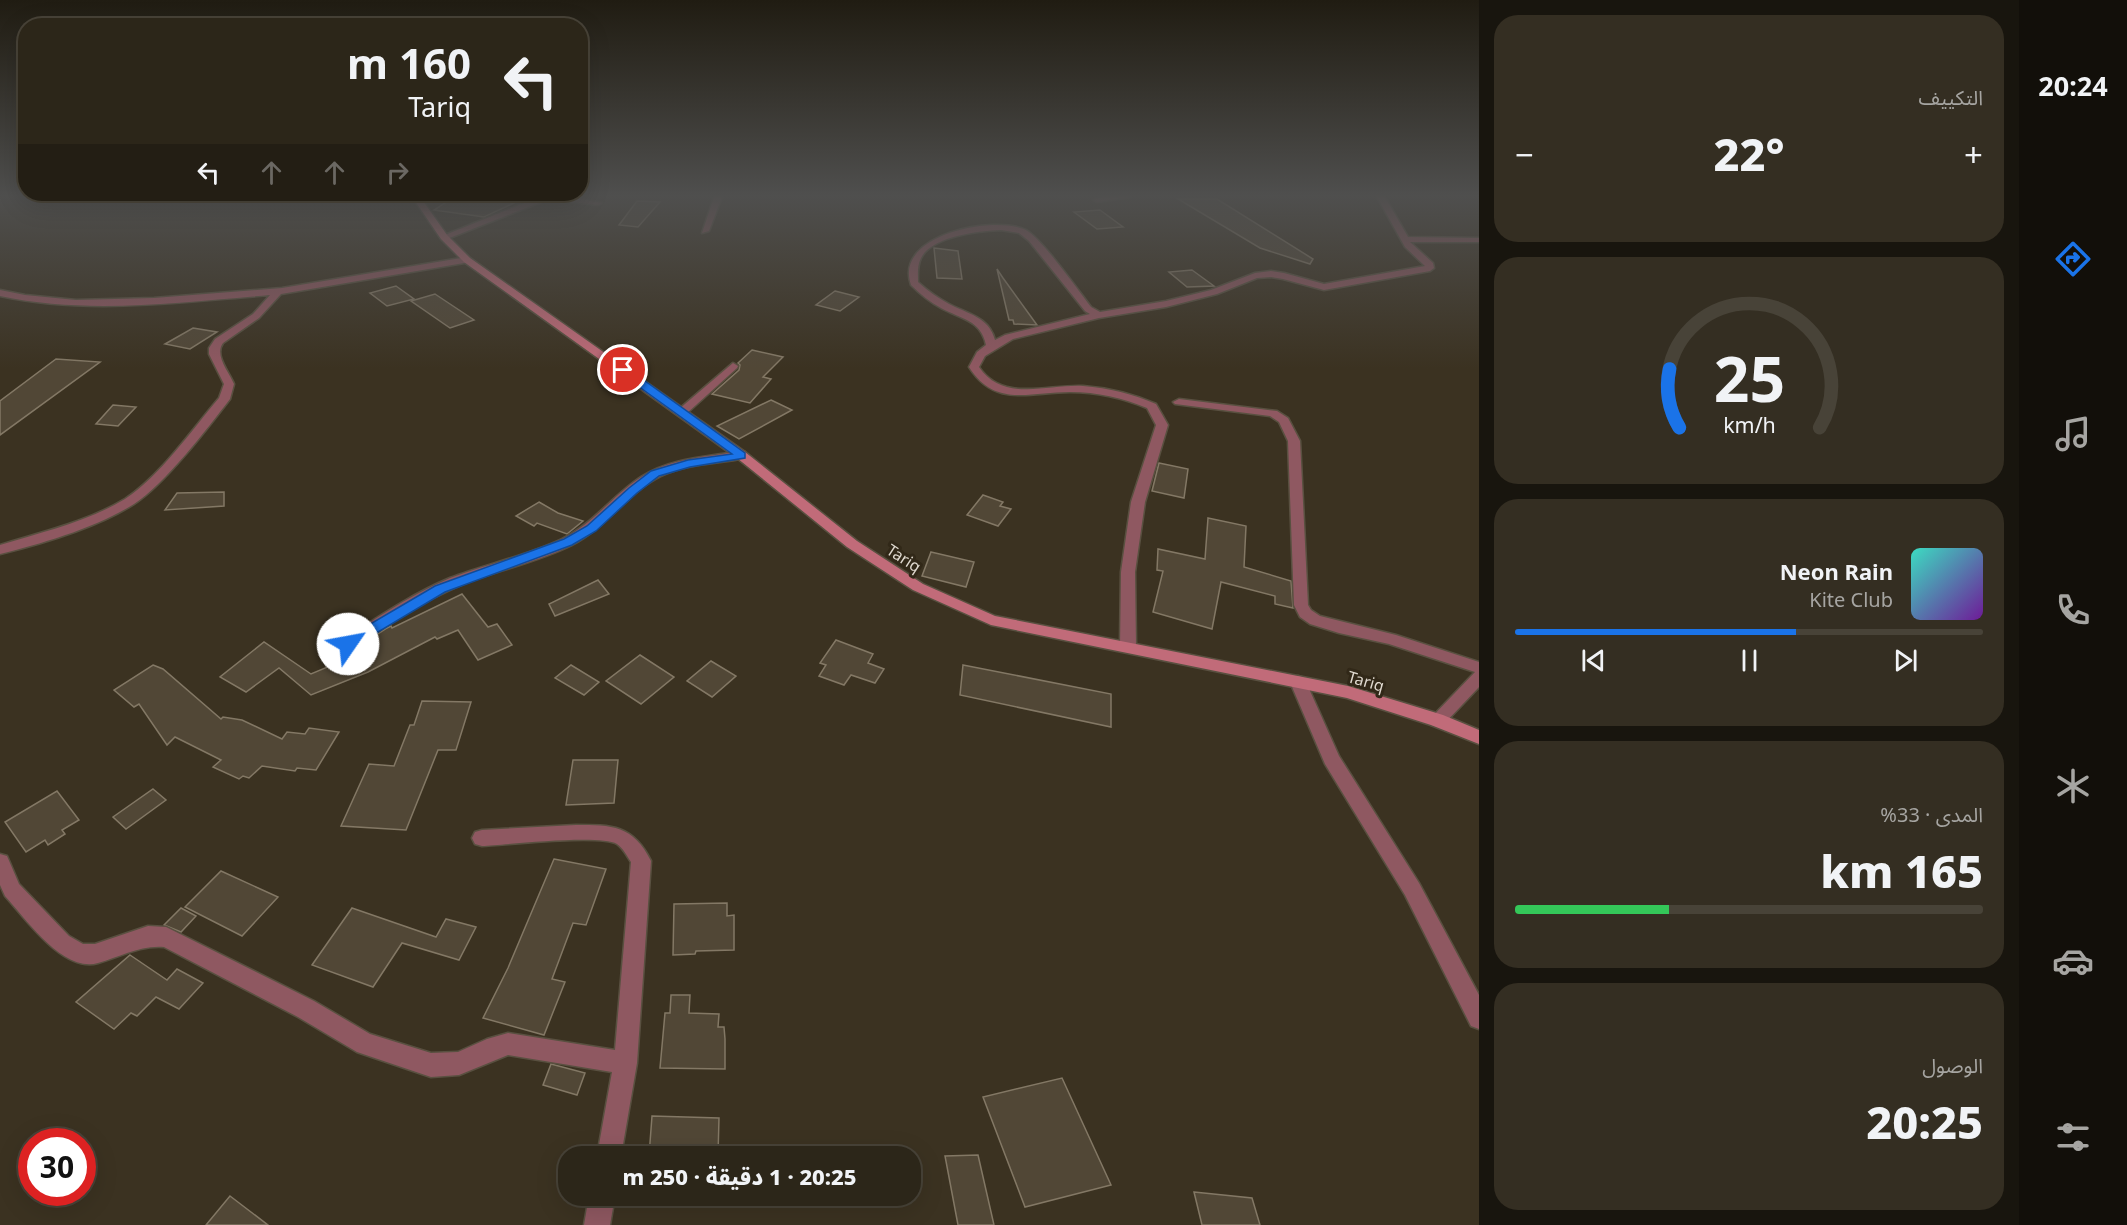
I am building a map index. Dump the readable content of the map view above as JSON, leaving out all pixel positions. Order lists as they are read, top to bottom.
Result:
{
  "streets": {
    "main road": ["Tariq"]
  },
  "page": {
    "tabs": "20:24",
    "tile": [
      "التكييف",
      ["المدى · 33%", "165 km"],
      ["الوصول", "20:25"]
    ],
    "turn": ["160 m", "Tariq"],
    "heat": ["−", "22°", "+"],
    "song": ["Neon Rain", "Kite Club"],
    "limit": "30",
    "trip": "20:25 · 1 دقيقة · 250 m",
    "gauge": ["25", "km/h"]
  }
}
